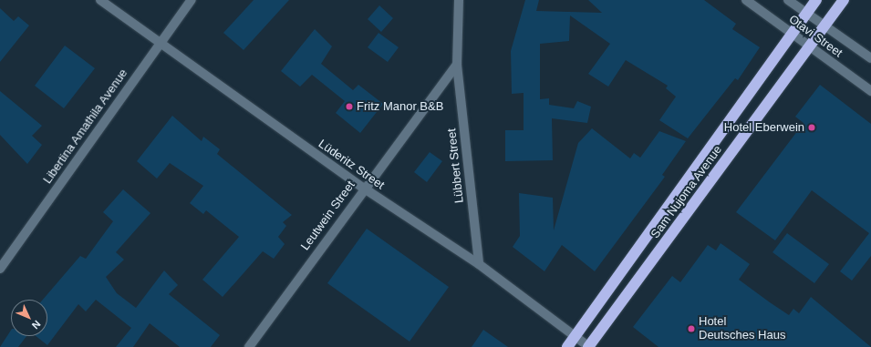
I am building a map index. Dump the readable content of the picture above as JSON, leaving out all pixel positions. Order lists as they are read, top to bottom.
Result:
{
  "streets": {
    "highway": ["Sam Nujoma Avenue"],
    "street": [
      "Otavi Street",
      "Libertina Amathila Avenue",
      "Lüderitz Street",
      "Lübbert Street",
      "Leutwein Street"
    ]
  },
  "crossings": [
    ["Otavi Street", "Sam Nujoma Avenue"],
    ["Libertina Amathila Avenue", "Lüderitz Street"],
    ["Lüderitz Street", "Lübbert Street"],
    ["Lüderitz Street", "Sam Nujoma Avenue"],
    ["Lüderitz Street", "Leutwein Street"],
    ["Lübbert Street", "Leutwein Street"]
  ],
  "places": ["Fritz Manor B&B", "Hotel Eberwein", "Hotel Deutsches Haus"],
  "north": "bottom right"
}
